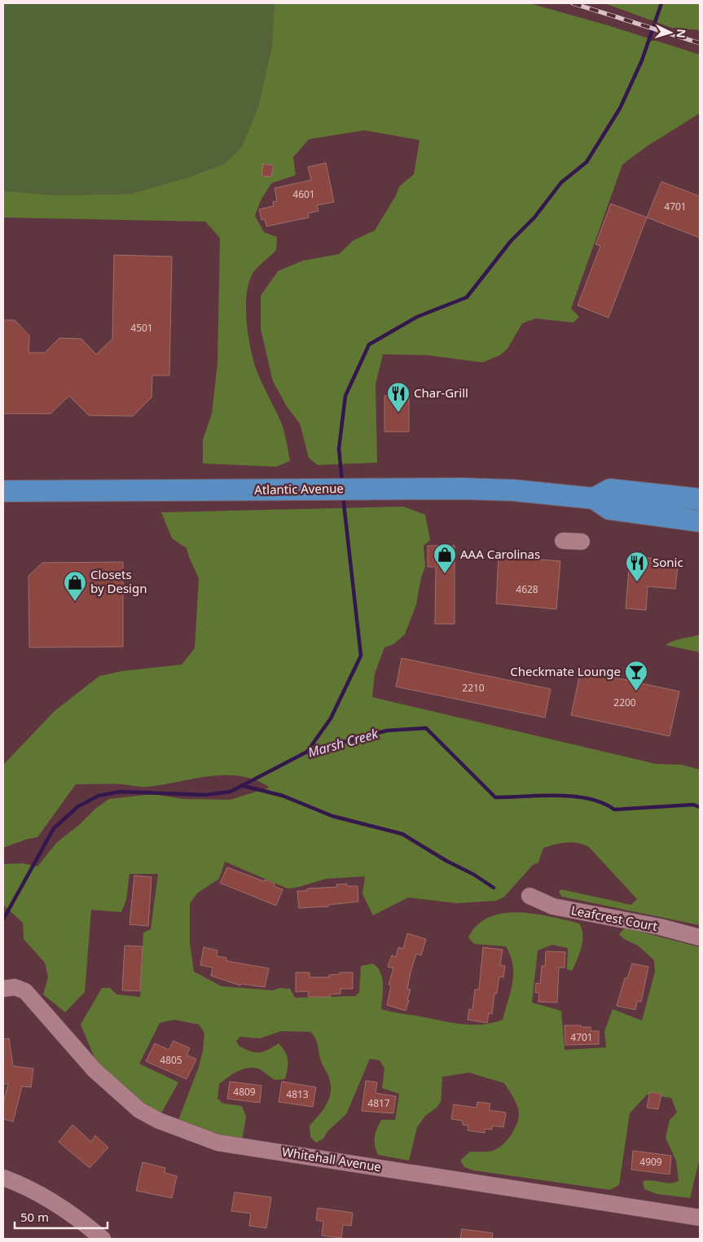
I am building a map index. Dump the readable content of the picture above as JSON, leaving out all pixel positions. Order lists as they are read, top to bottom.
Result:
{
  "streets": {
    "main road": ["Atlantic Avenue"],
    "street": ["Leafcrest Court", "Whitehall Avenue"]
  },
  "water": ["Marsh Creek"],
  "places": {
    "restaurant": ["Char-Grill", "Sonic"],
    "shop": ["AAA Carolinas", "Closets by Design"],
    "bar": ["Checkmate Lounge"]
  },
  "house_numbers": [
    "4601",
    "4701",
    "4501",
    "4628",
    "2210",
    "2200",
    "4701",
    "4805",
    "4809",
    "4813",
    "4817",
    "4909"
  ],
  "scale_bar": "50 m",
  "north": "right"
}
